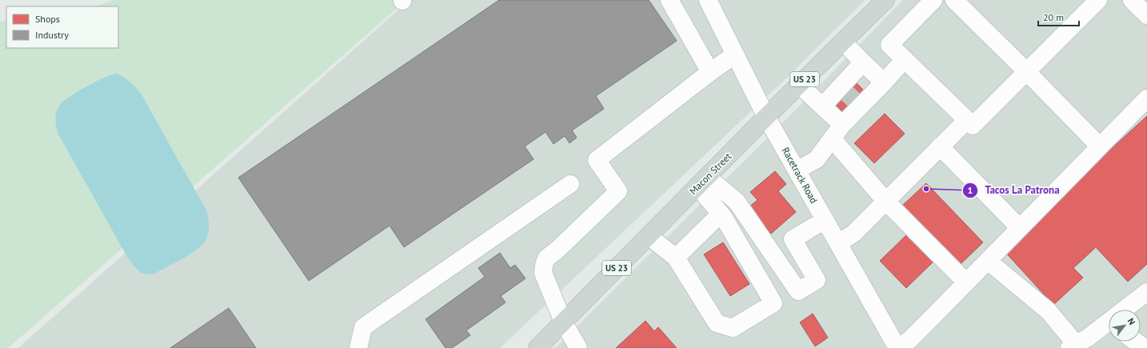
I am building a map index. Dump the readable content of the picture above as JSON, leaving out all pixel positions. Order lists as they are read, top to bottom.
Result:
{
  "streets": {
    "main road": ["US 23", "Macon Street"],
    "street": ["Racetrack Road"]
  },
  "crossings": [
    ["Macon Street", "Racetrack Road"]
  ],
  "places": ["Tacos La Patrona"],
  "legend": ["Shops", "Industry"],
  "scale_bar": "20 m",
  "north": "top right"
}
